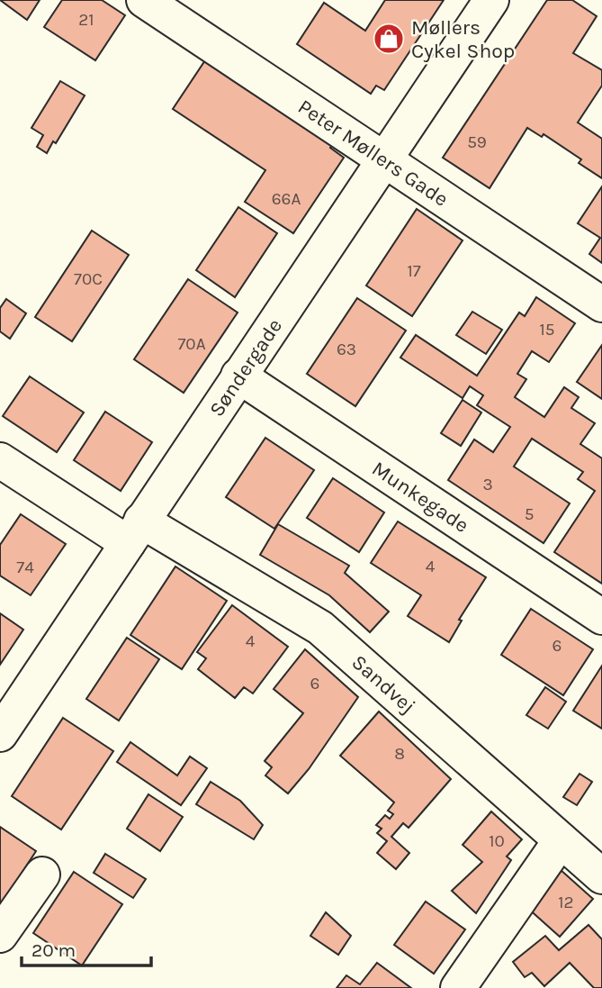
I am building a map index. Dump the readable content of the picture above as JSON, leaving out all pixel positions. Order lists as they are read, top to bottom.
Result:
{
  "streets": {
    "street": [
      "Peter Møllers Gade",
      "Søndergade",
      "Munkegade",
      "Sandvej"
    ]
  },
  "crossings": [
    ["Peter Møllers Gade", "Søndergade"],
    ["Søndergade", "Munkegade"],
    ["Søndergade", "Sandvej"]
  ],
  "places": {
    "shop": ["Møllers Cykel Shop"]
  },
  "house_numbers": [
    "21",
    "59",
    "66A",
    "17",
    "70C",
    "15",
    "70A",
    "63",
    "3",
    "5",
    "4",
    "74",
    "4",
    "6",
    "6",
    "8",
    "10",
    "12"
  ],
  "scale_bar": "20 m"
}
